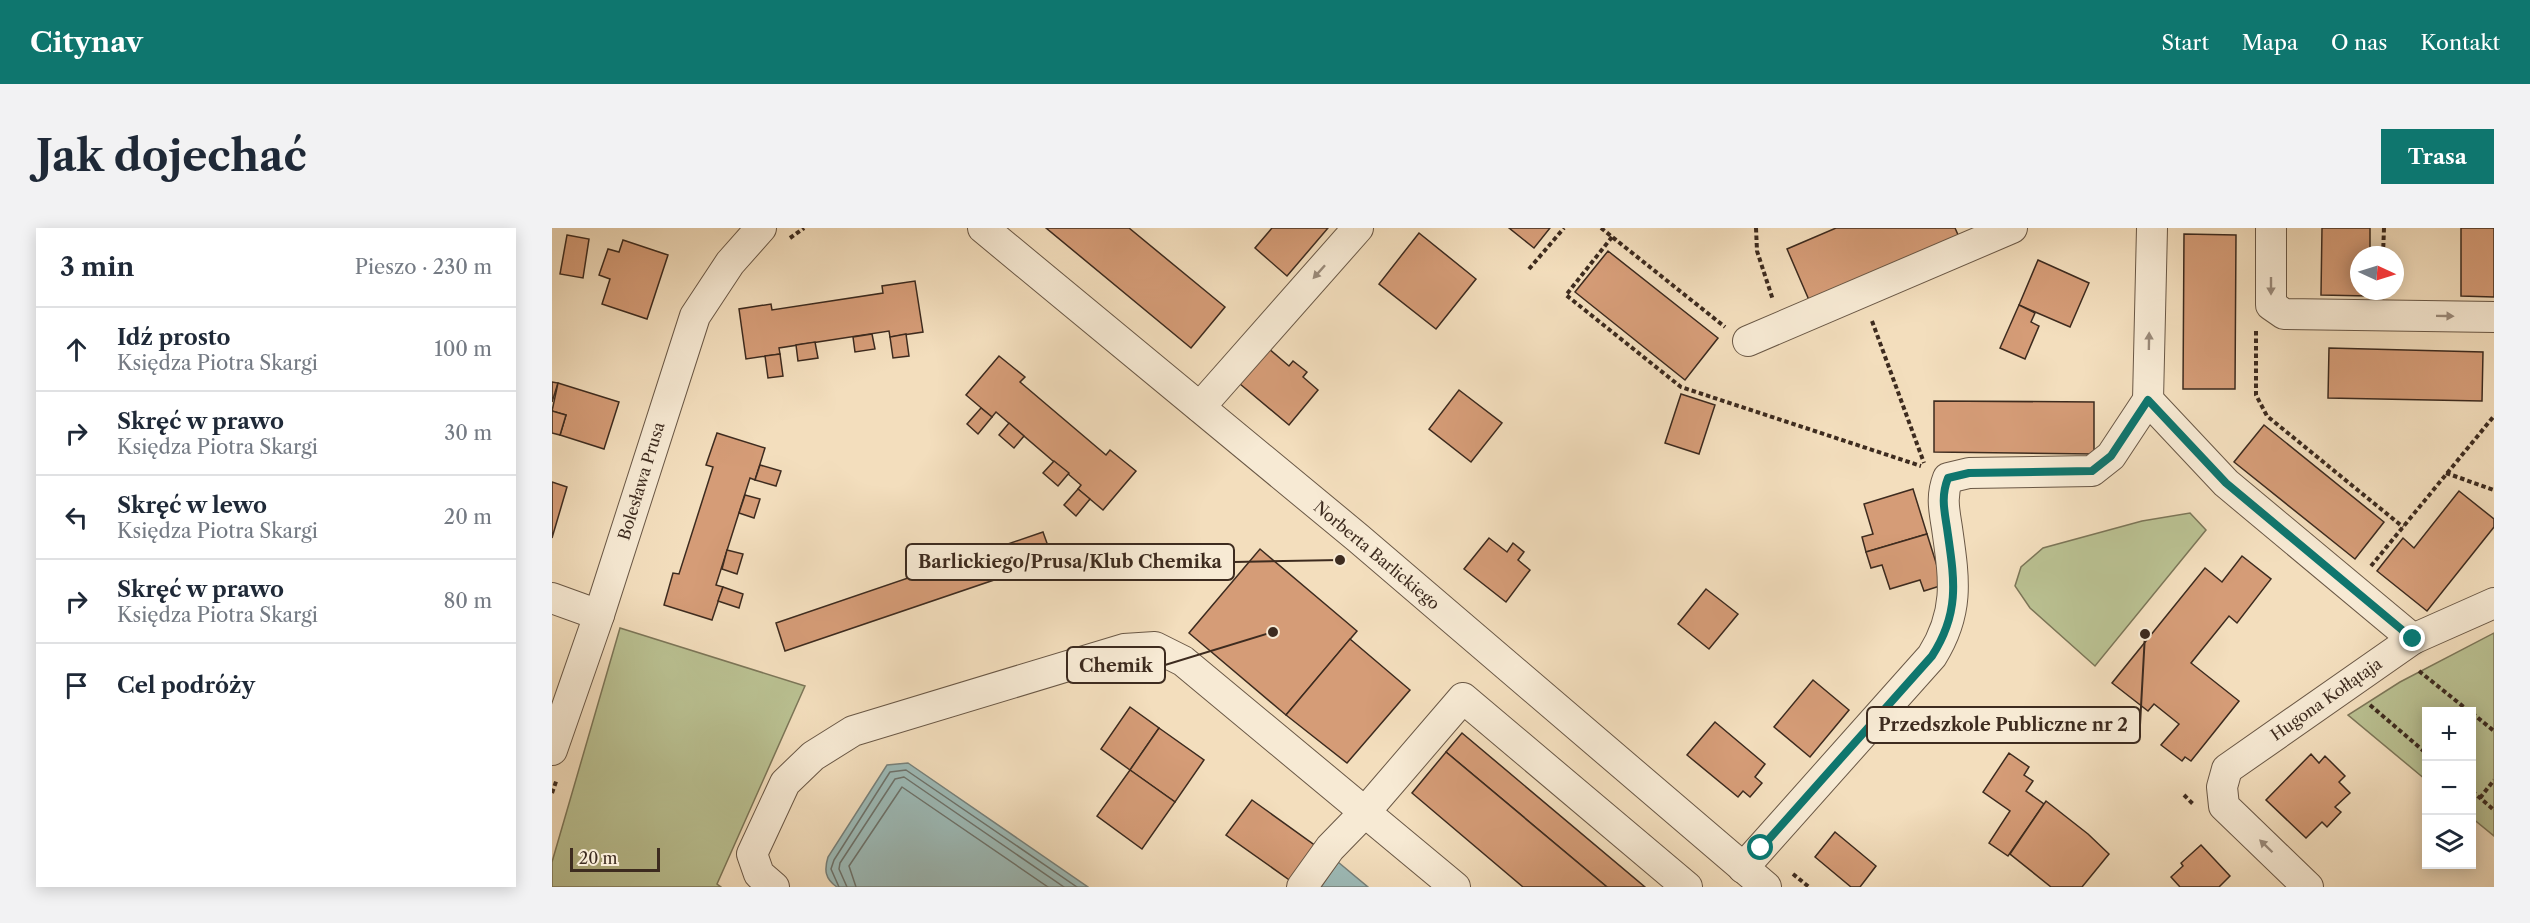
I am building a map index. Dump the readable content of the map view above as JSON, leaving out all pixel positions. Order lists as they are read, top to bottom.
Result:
{
  "streets": {
    "street": ["Bolesława Prusa", "Norberta Barlickiego", "Hugona Kołłątaja"]
  },
  "places": ["Barlickiego/Prusa/Klub Chemika", "Chemik", "Przedszkole Publiczne nr 2"],
  "scale_bar": "20 m",
  "north": "right",
  "page": {
    "header": "Citynav",
    "nav": [
      "Start",
      "Mapa",
      "O nas",
      "Kontakt"
    ],
    "buttons": "Trasa",
    "title": "Jak dojechać",
    "heading": ["3 min", "Pieszo · 230 m"],
    "list": [
      ["Idź prosto", "Księdza Piotra Skargi", "100 m"],
      ["Skręć w prawo", "Księdza Piotra Skargi", "30 m"],
      ["Skręć w lewo", "Księdza Piotra Skargi", "20 m"],
      ["Skręć w prawo", "Księdza Piotra Skargi", "80 m"],
      "Cel podróży"
    ],
    "map_buttons": ["+", "−"],
    "scale": "20 m"
  }
}
